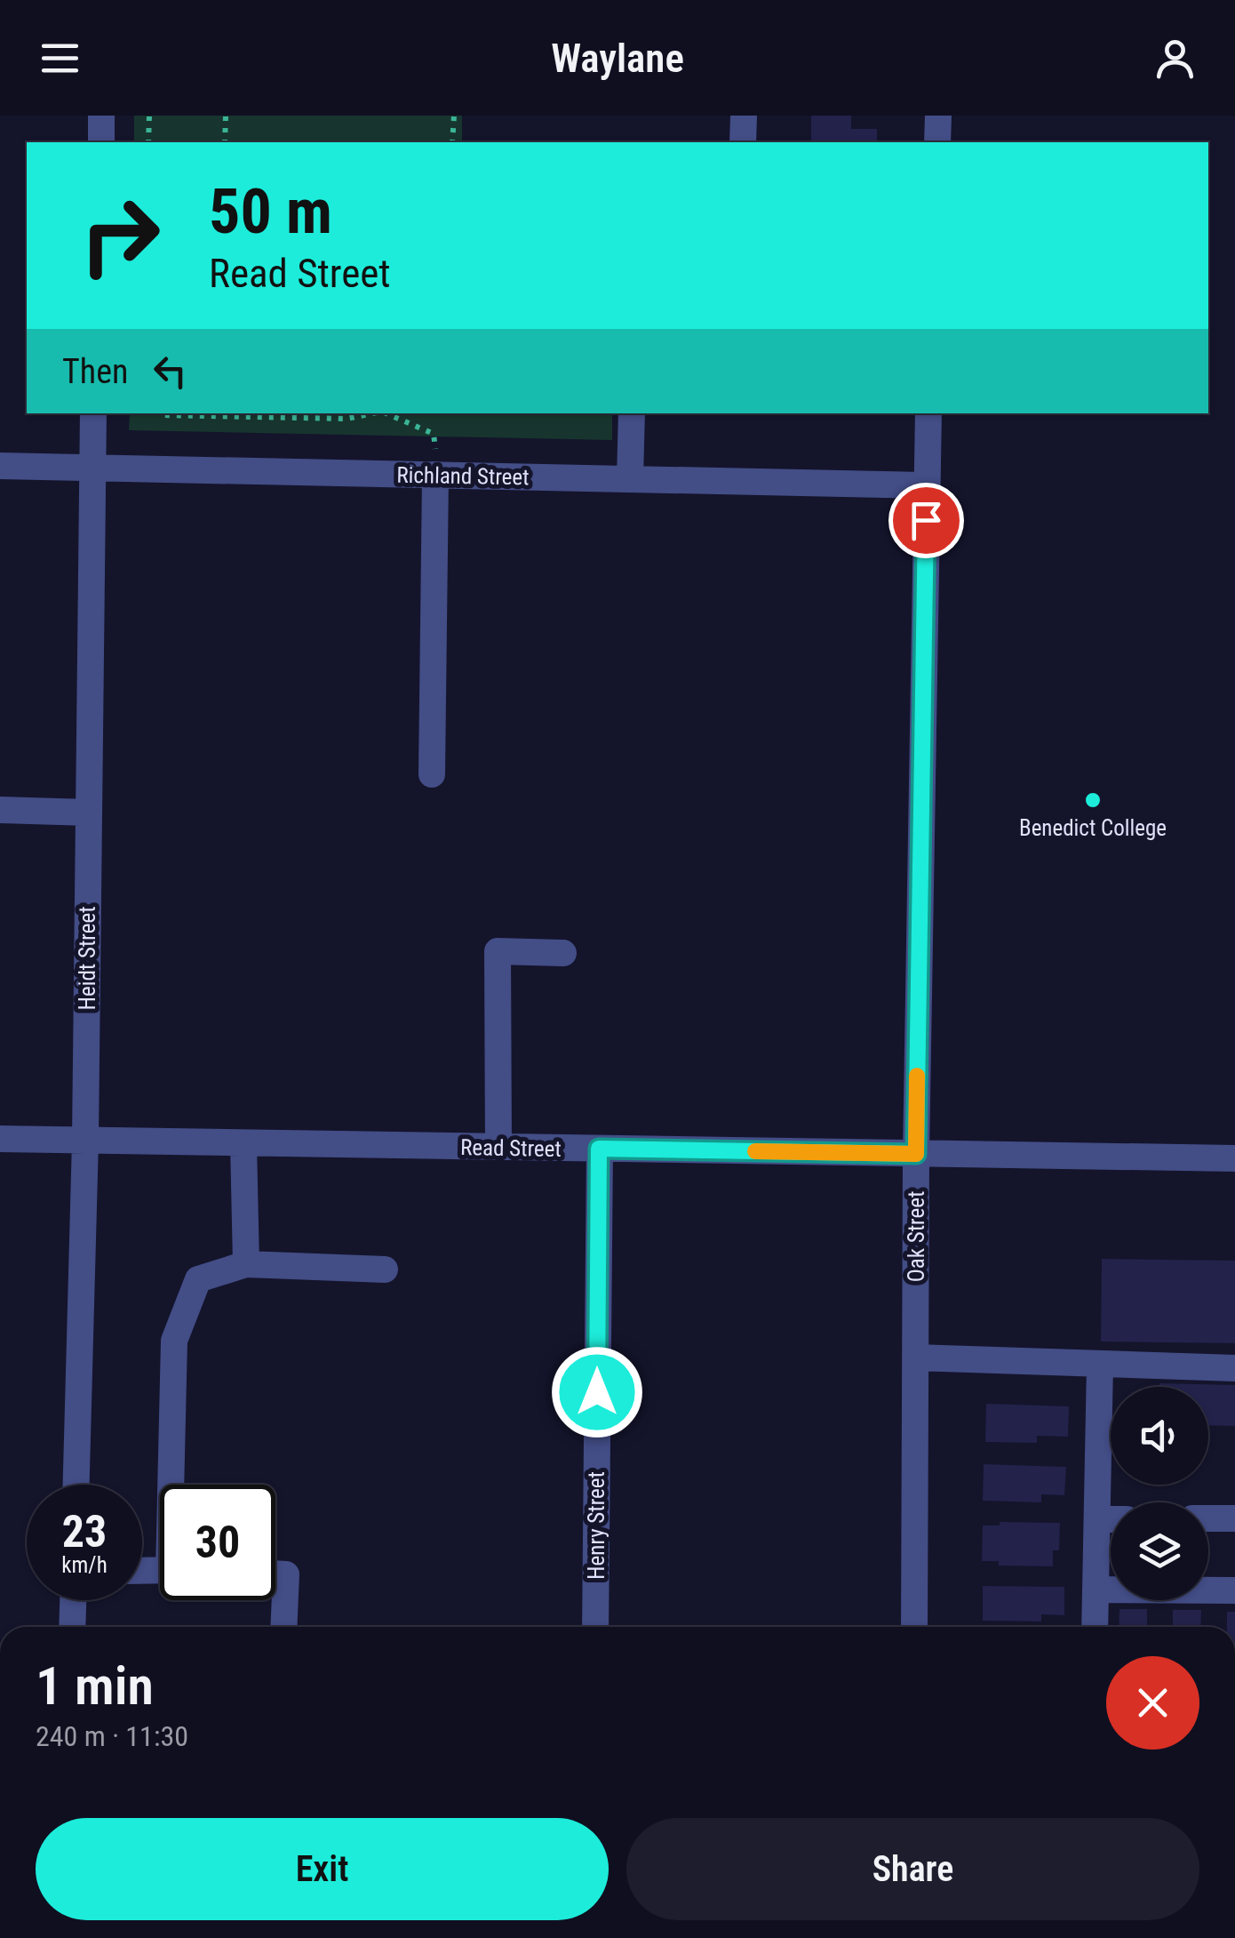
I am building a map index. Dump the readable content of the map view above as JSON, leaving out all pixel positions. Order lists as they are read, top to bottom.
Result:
{
  "streets": {
    "street": [
      "Richland Street",
      "Heidt Street",
      "Read Street",
      "Oak Street",
      "Henry Street"
    ]
  },
  "crossings": [
    ["Richland Street", "Heidt Street"],
    ["Richland Street", "Oak Street"],
    ["Heidt Street", "Read Street"],
    ["Read Street", "Oak Street"],
    ["Read Street", "Henry Street"]
  ],
  "places": ["Benedict College"],
  "page": {
    "header": "Waylane",
    "turn": ["50 m", "Read Street"],
    "then": "Then",
    "speed": "23 km/h",
    "limit": "30",
    "heading": ["1 min", "240 m · 11:30"],
    "buttons": ["Exit", "Share"]
  }
}
